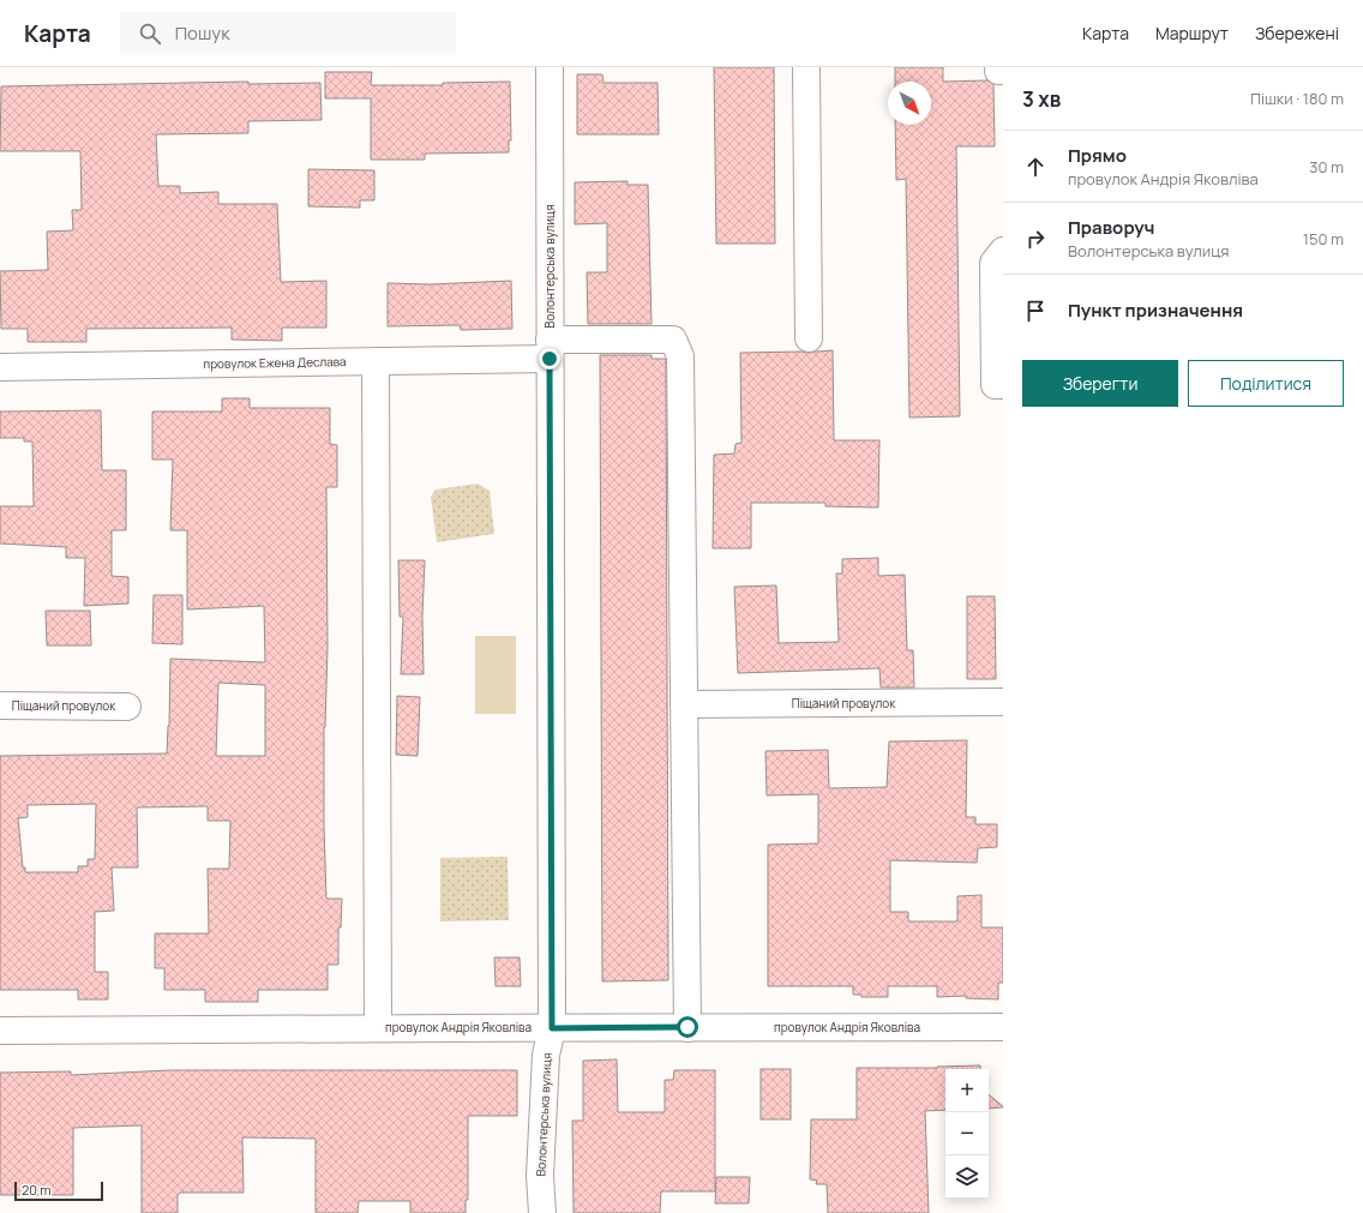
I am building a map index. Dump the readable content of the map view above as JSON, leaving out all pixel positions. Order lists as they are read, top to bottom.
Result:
{
  "streets": {
    "street": [
      "Волонтерська вулиця",
      "провулок Ежена Деслава",
      "Піщаний провулок",
      "провулок Андрія Яковліва"
    ]
  },
  "crossings": [
    ["Волонтерська вулиця", "провулок Ежена Деслава"],
    ["Волонтерська вулиця", "провулок Андрія Яковліва"],
    ["провулок Ежена Деслава", "Піщаний провулок"]
  ],
  "scale_bar": "20 m",
  "north": "bottom right",
  "page": {
    "header": "Карта",
    "search": "Пошук",
    "nav": ["Карта", "Маршрут", "Збережені"],
    "heading": ["3 хв", "Пішки · 180 m"],
    "list": [
      ["Прямо", "провулок Андрія Яковліва", "30 m"],
      ["Праворуч", "Волонтерська вулиця", "150 m"],
      "Пункт призначення"
    ],
    "buttons": ["Зберегти", "Поділитися"],
    "map_buttons": ["+", "−"],
    "scale": "20 m"
  }
}
